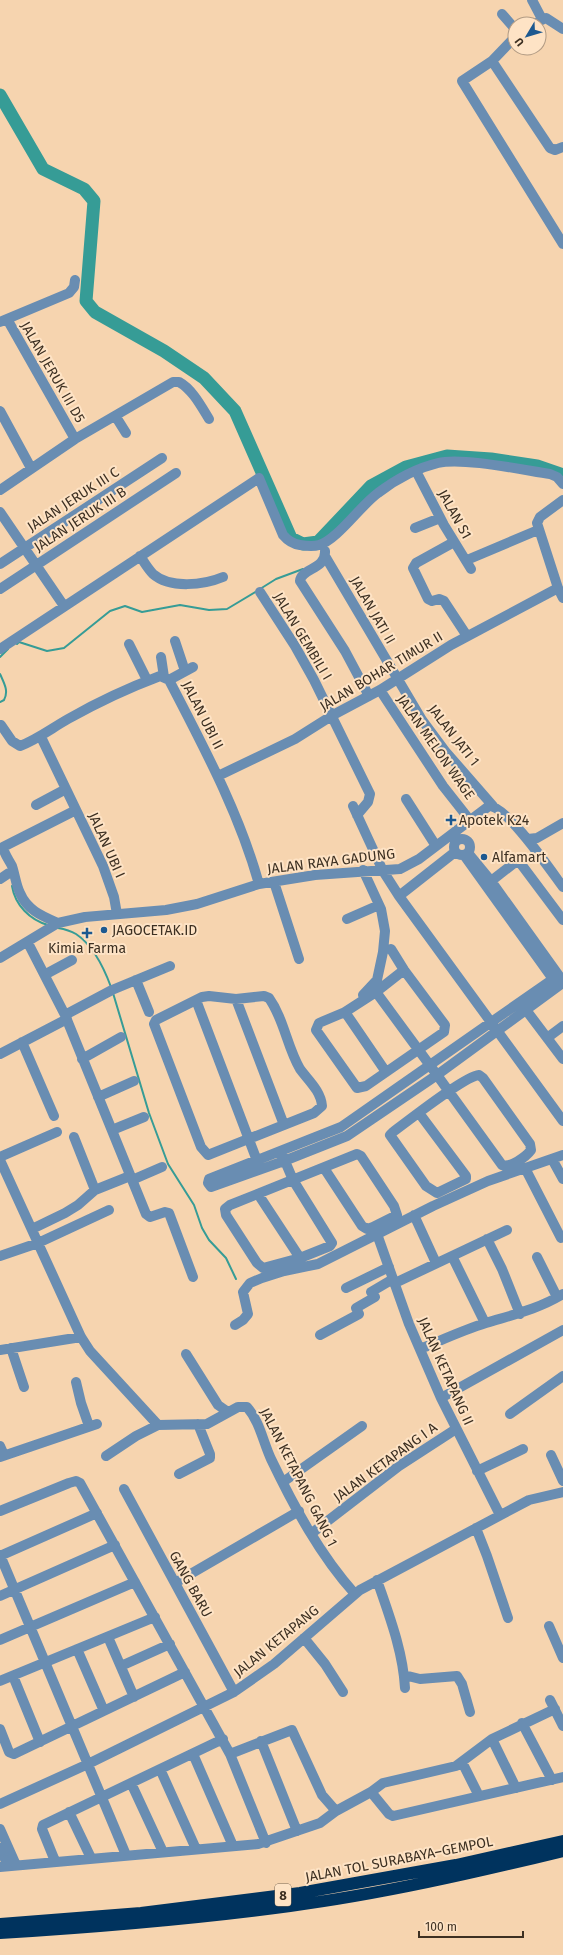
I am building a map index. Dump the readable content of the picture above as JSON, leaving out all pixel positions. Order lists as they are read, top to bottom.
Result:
{
  "streets": {
    "highway": ["JALAN TOL SURABAYA–GEMPOL", "8"],
    "street": [
      "JALAN JERUK III D5",
      "JALAN JERUK III C",
      "JALAN S1",
      "JALAN JERUK III B",
      "JALAN JATI II",
      "JALAN GEMBILI I",
      "JALAN BOHAR TIMUR II",
      "JALAN UBI II",
      "JALAN JATI 1",
      "JALAN MELON WAGE",
      "JALAN UBI I",
      "JALAN RAYA GADUNG",
      "JALAN KETAPANG II",
      "JALAN KETAPANG I A",
      "JALAN KETAPANG GANG 1",
      "GANG BARU",
      "JALAN KETAPANG"
    ]
  },
  "crossings": [
    ["JALAN JATI II", "JALAN BOHAR TIMUR II"],
    ["JALAN JATI II", "JALAN JATI 1"],
    ["JALAN GEMBILI I", "JALAN BOHAR TIMUR II"],
    ["JALAN GEMBILI I", "JALAN RAYA GADUNG"],
    ["JALAN BOHAR TIMUR II", "JALAN UBI II"],
    ["JALAN BOHAR TIMUR II", "JALAN JATI 1"],
    ["JALAN BOHAR TIMUR II", "JALAN MELON WAGE"],
    ["JALAN UBI II", "JALAN RAYA GADUNG"],
    ["JALAN JATI 1", "JALAN RAYA GADUNG"],
    ["JALAN MELON WAGE", "JALAN RAYA GADUNG"],
    ["JALAN UBI I", "JALAN RAYA GADUNG"],
    ["JALAN KETAPANG II", "JALAN KETAPANG I A"],
    ["JALAN KETAPANG II", "JALAN KETAPANG"],
    ["JALAN KETAPANG I A", "JALAN KETAPANG GANG 1"],
    ["JALAN KETAPANG GANG 1", "JALAN KETAPANG"],
    ["GANG BARU", "JALAN KETAPANG"]
  ],
  "places": {
    "health": ["Apotek K24", "Kimia Farma"],
    "other": ["Alfamart", "JAGOCETAK.ID"]
  },
  "scale_bar": "100 m",
  "north": "bottom left"
}
